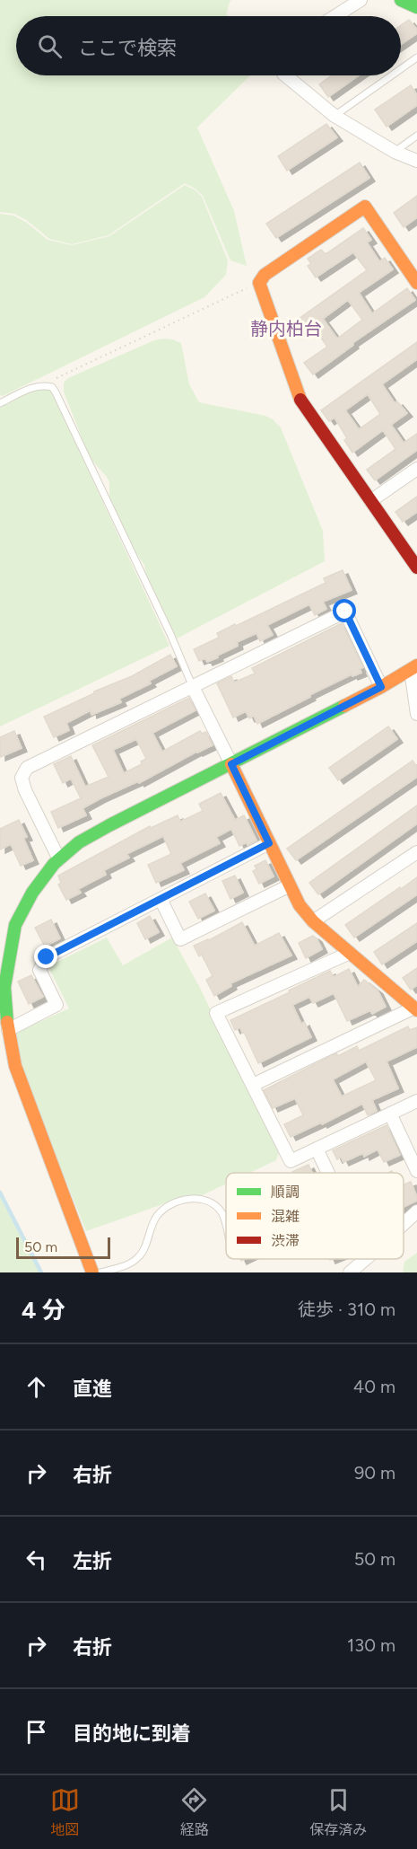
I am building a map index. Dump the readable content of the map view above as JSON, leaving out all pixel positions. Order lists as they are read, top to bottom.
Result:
{
  "districts": ["静内柏台"],
  "legend": ["順調", "混雑", "渋滞"],
  "scale_bar": "50 m",
  "page": {
    "search": "ここで検索",
    "scale": "50 m",
    "heading": ["4 分", "徒歩 · 310 m"],
    "list": [
      ["直進", "40 m"],
      ["右折", "90 m"],
      ["左折", "50 m"],
      ["右折", "130 m"],
      "目的地に到着"
    ],
    "nav": ["地図", "経路", "保存済み"]
  }
}
